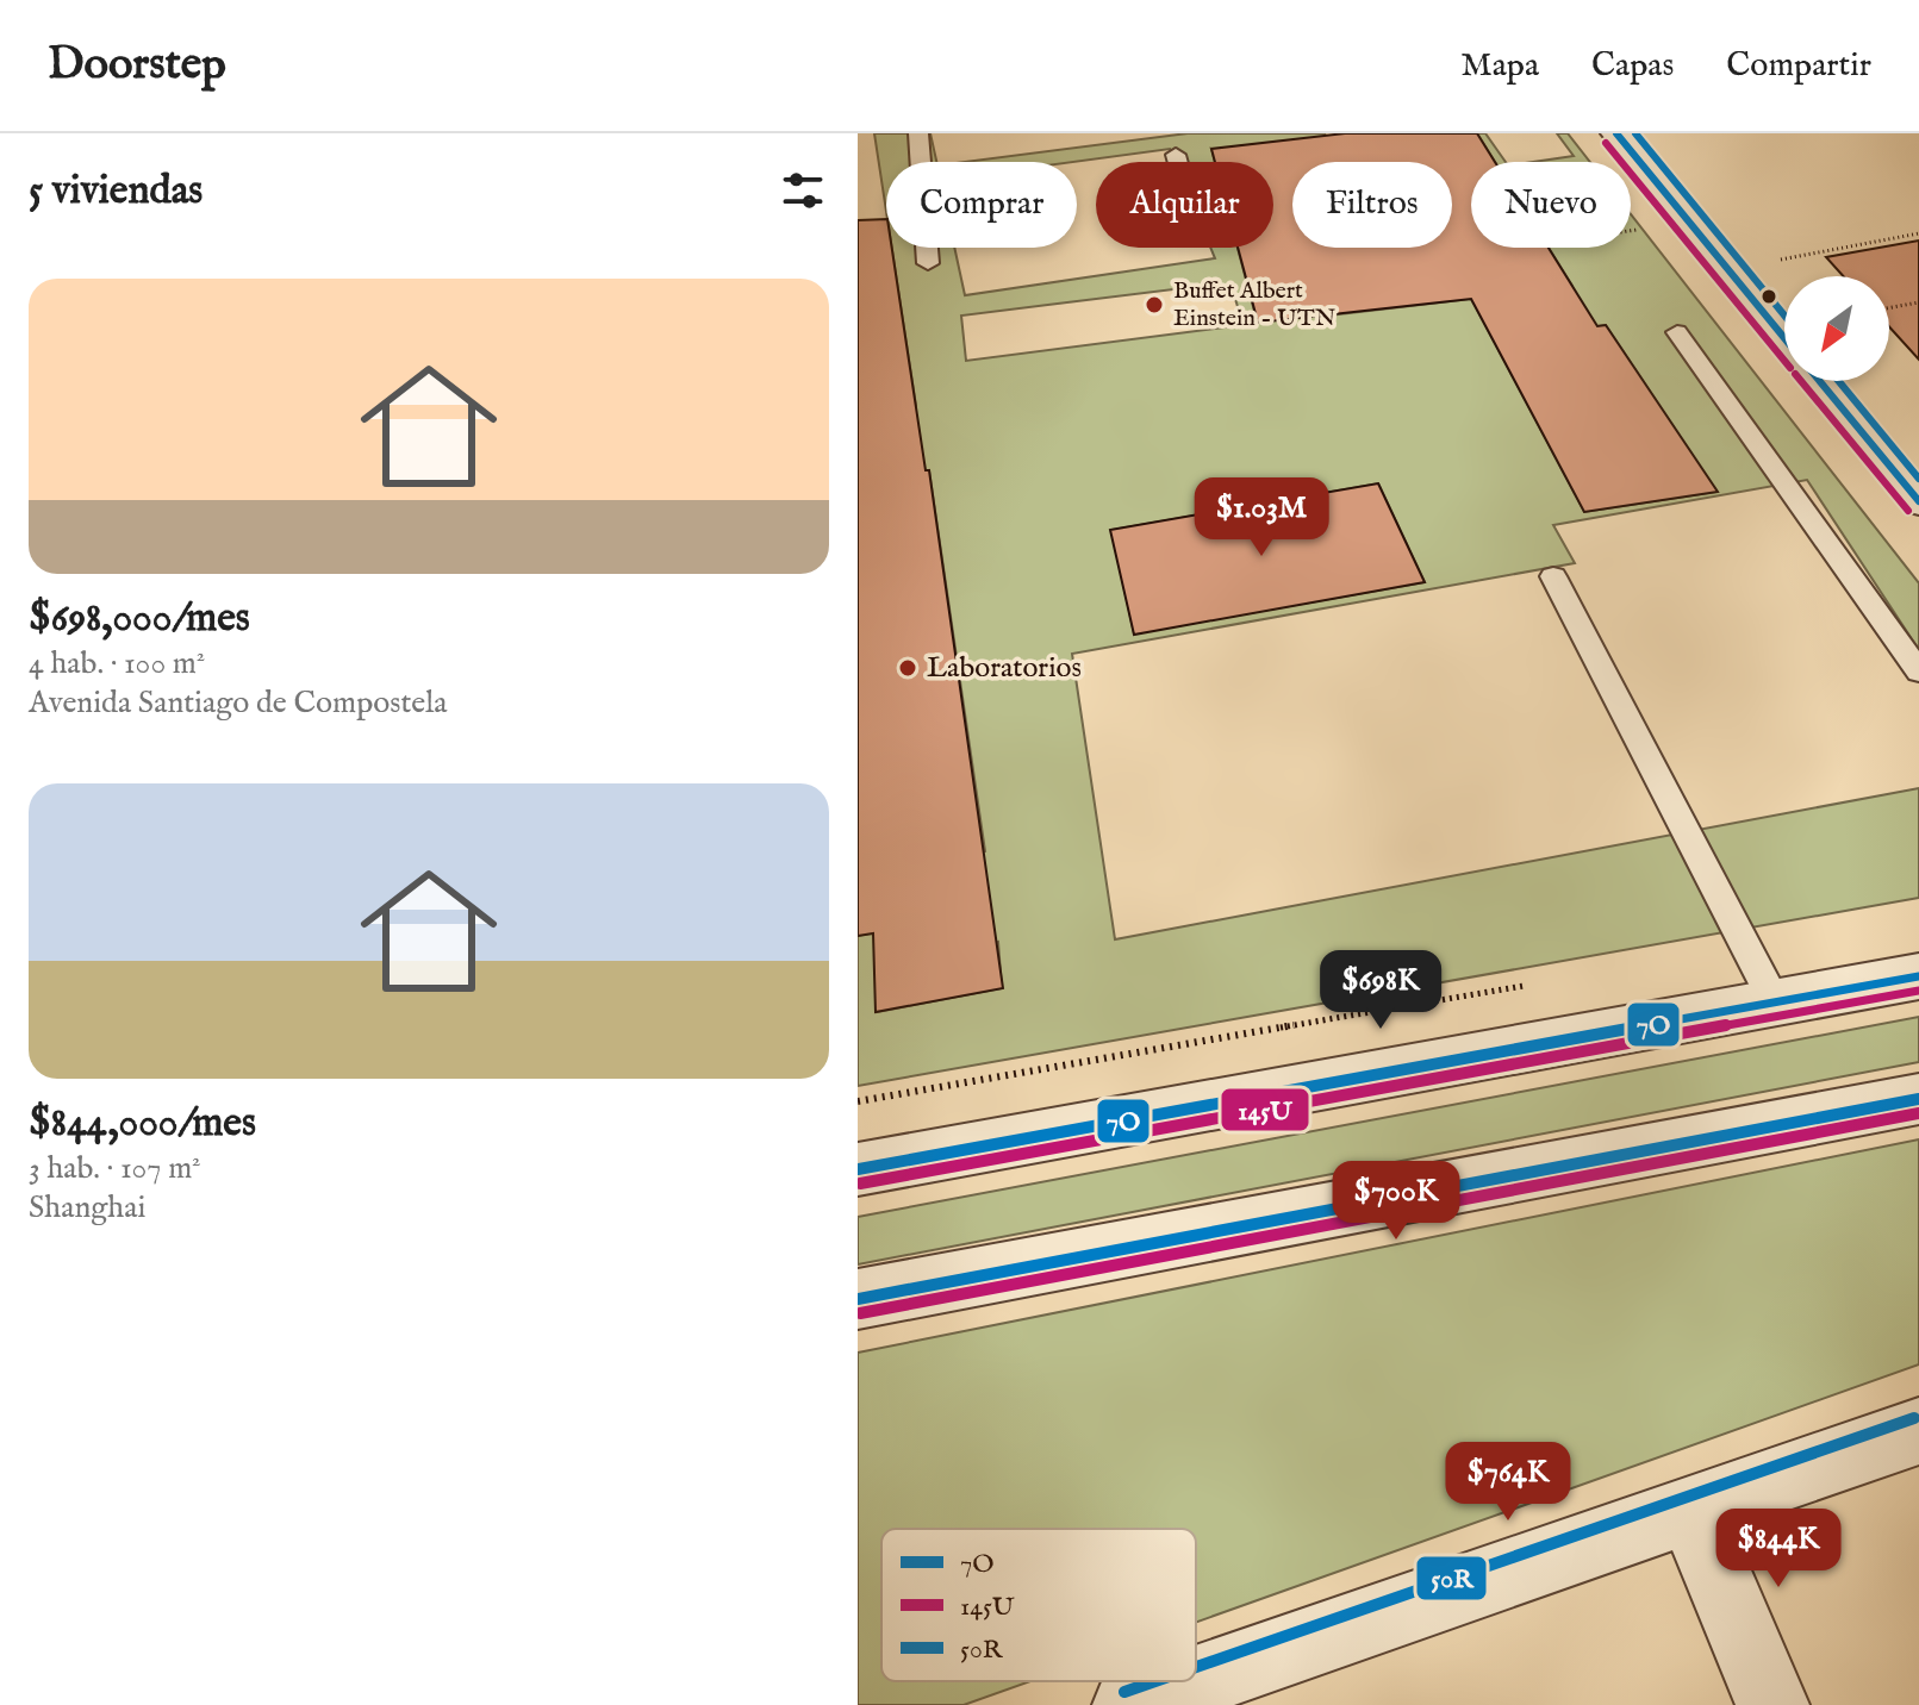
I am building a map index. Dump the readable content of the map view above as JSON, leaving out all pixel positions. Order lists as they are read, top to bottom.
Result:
{
  "places": ["Buffet Albert Einstein - UTN", "Laboratorios"],
  "lines": ["transit line 7O", "transit line 50R", "transit line 145U"],
  "legend": ["7O", "145U", "50R"],
  "north": "bottom left",
  "page": {
    "header": "Doorstep",
    "nav": ["Mapa", "Capas", "Compartir"],
    "heading": "5 viviendas",
    "chip": [
      "Comprar",
      "Alquilar",
      "Filtros",
      "Nuevo"
    ],
    "list": [
      {
        "name": "$698,000/mes",
        "note": "4 hab. · 100 m² · Avenida Santiago de Compostela"
      },
      {
        "name": "$844,000/mes",
        "note": "3 hab. · 107 m² · Shanghai"
      }
    ],
    "price": [
      "$1.03M",
      "$698K",
      "$700K",
      "$764K",
      "$844K"
    ]
  }
}
